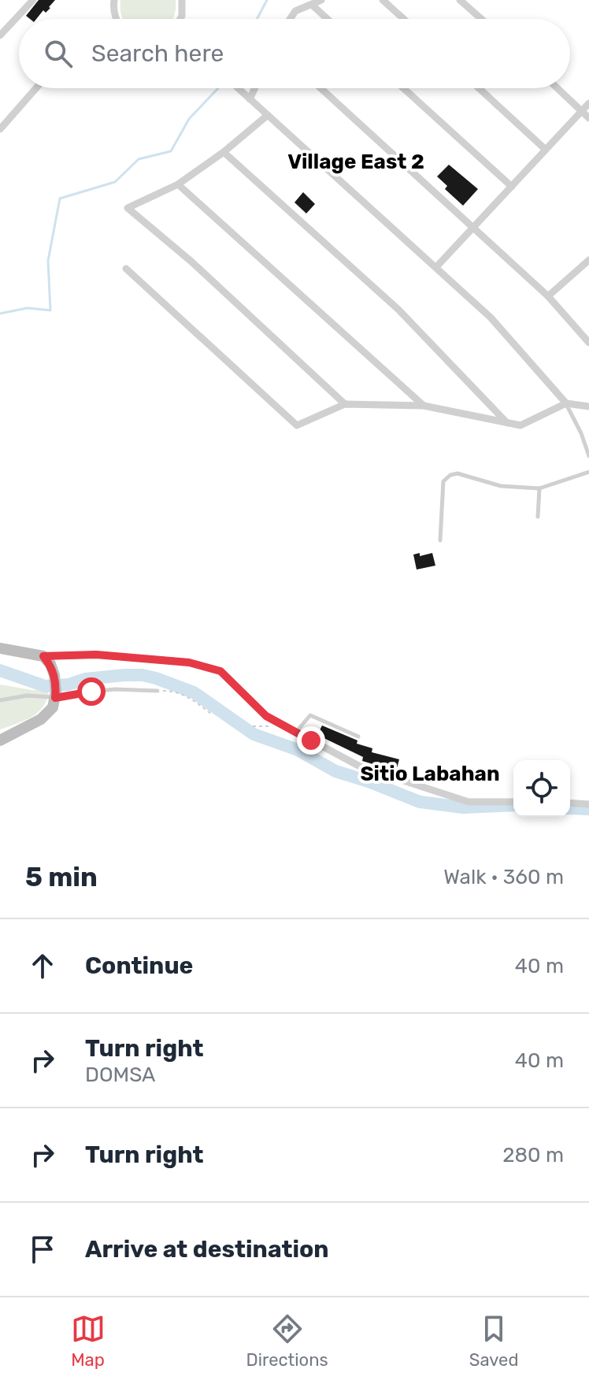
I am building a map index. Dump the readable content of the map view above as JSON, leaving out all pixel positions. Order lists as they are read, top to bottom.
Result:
{
  "districts": ["Village East 2", "Sitio Labahan"],
  "page": {
    "search": "Search here",
    "heading": ["5 min", "Walk · 360 m"],
    "list": [
      ["Continue", "40 m"],
      ["Turn right", "DOMSA", "40 m"],
      ["Turn right", "280 m"],
      "Arrive at destination"
    ],
    "nav": ["Map", "Directions", "Saved"]
  }
}
